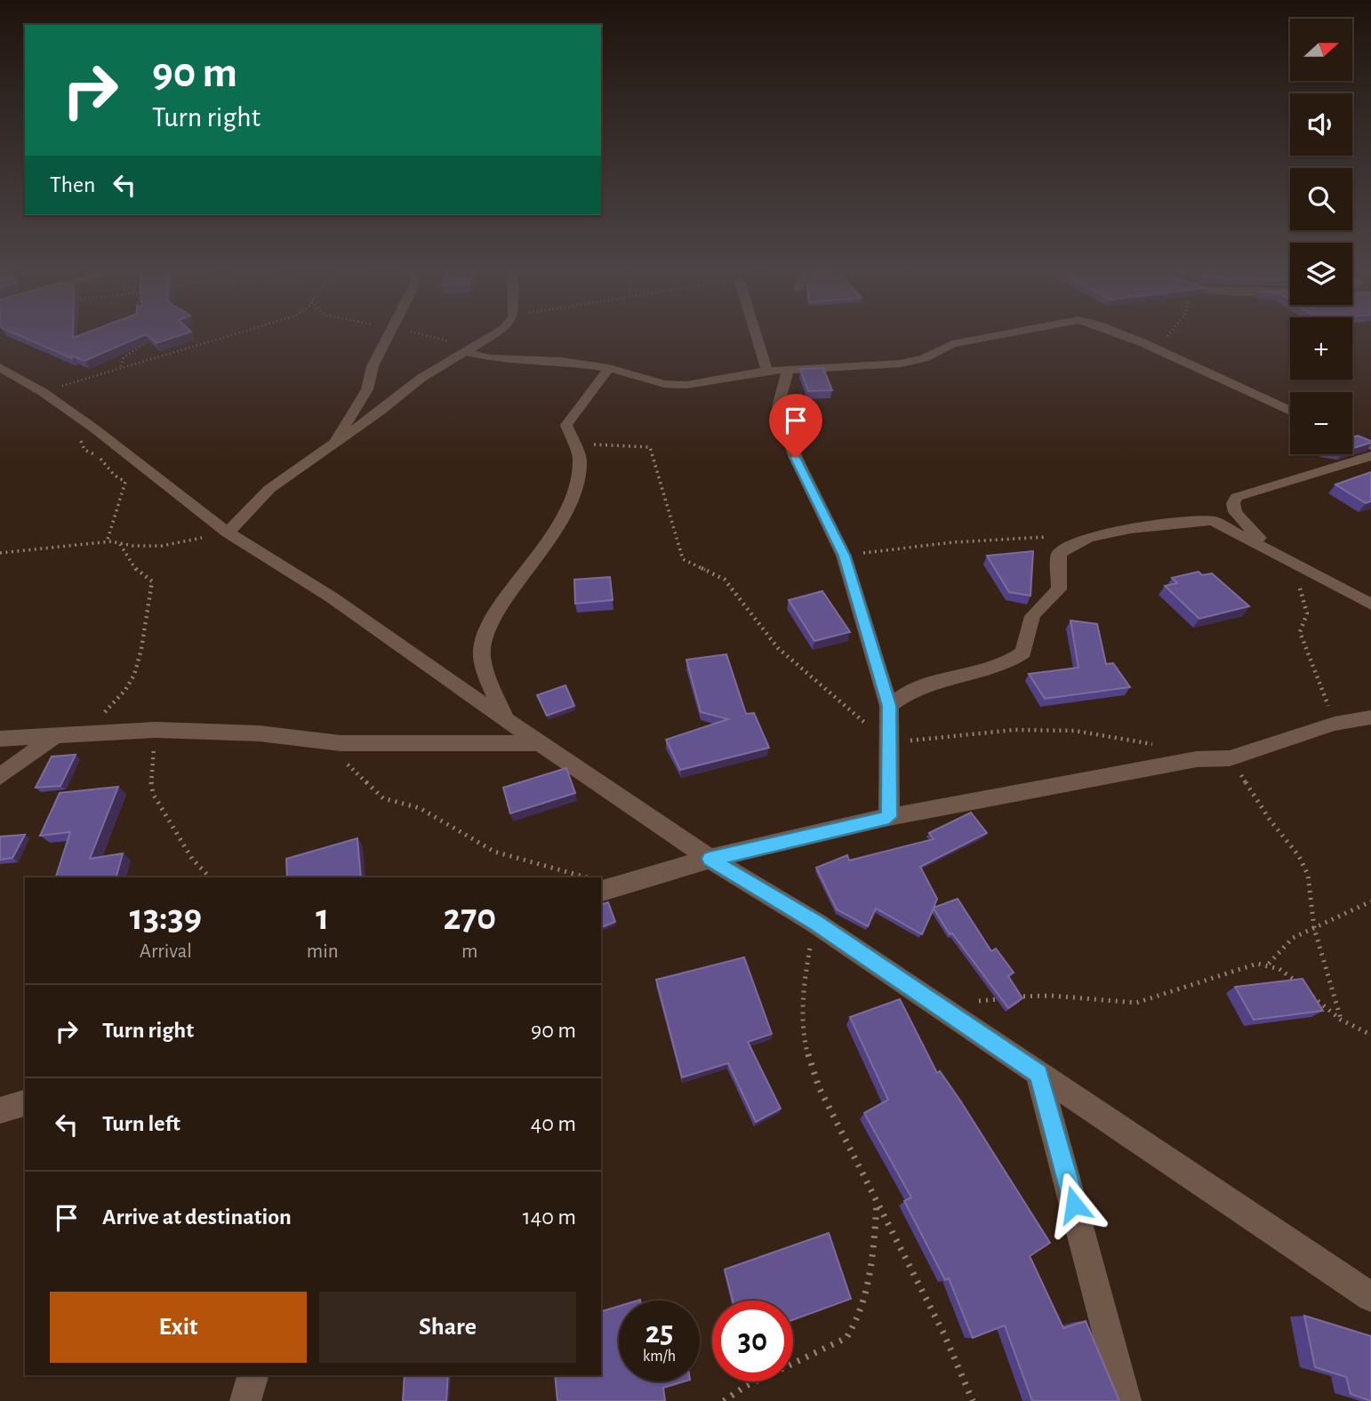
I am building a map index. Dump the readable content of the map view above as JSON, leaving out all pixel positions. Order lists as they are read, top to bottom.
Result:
{
  "north": "right",
  "page": {
    "map_buttons": ["+", "−"],
    "turn": ["90 m", "Turn right"],
    "then": "Then",
    "eta": [
      "13:39",
      "Arrival",
      "1",
      "min",
      "270",
      "m"
    ],
    "list": [
      {
        "name": "Turn right",
        "value": "90 m"
      },
      {
        "name": "Turn left",
        "value": "40 m"
      },
      {
        "name": "Arrive at destination",
        "value": "140 m"
      }
    ],
    "buttons": ["Exit", "Share"],
    "speed": "25 km/h",
    "limit": "30"
  }
}
